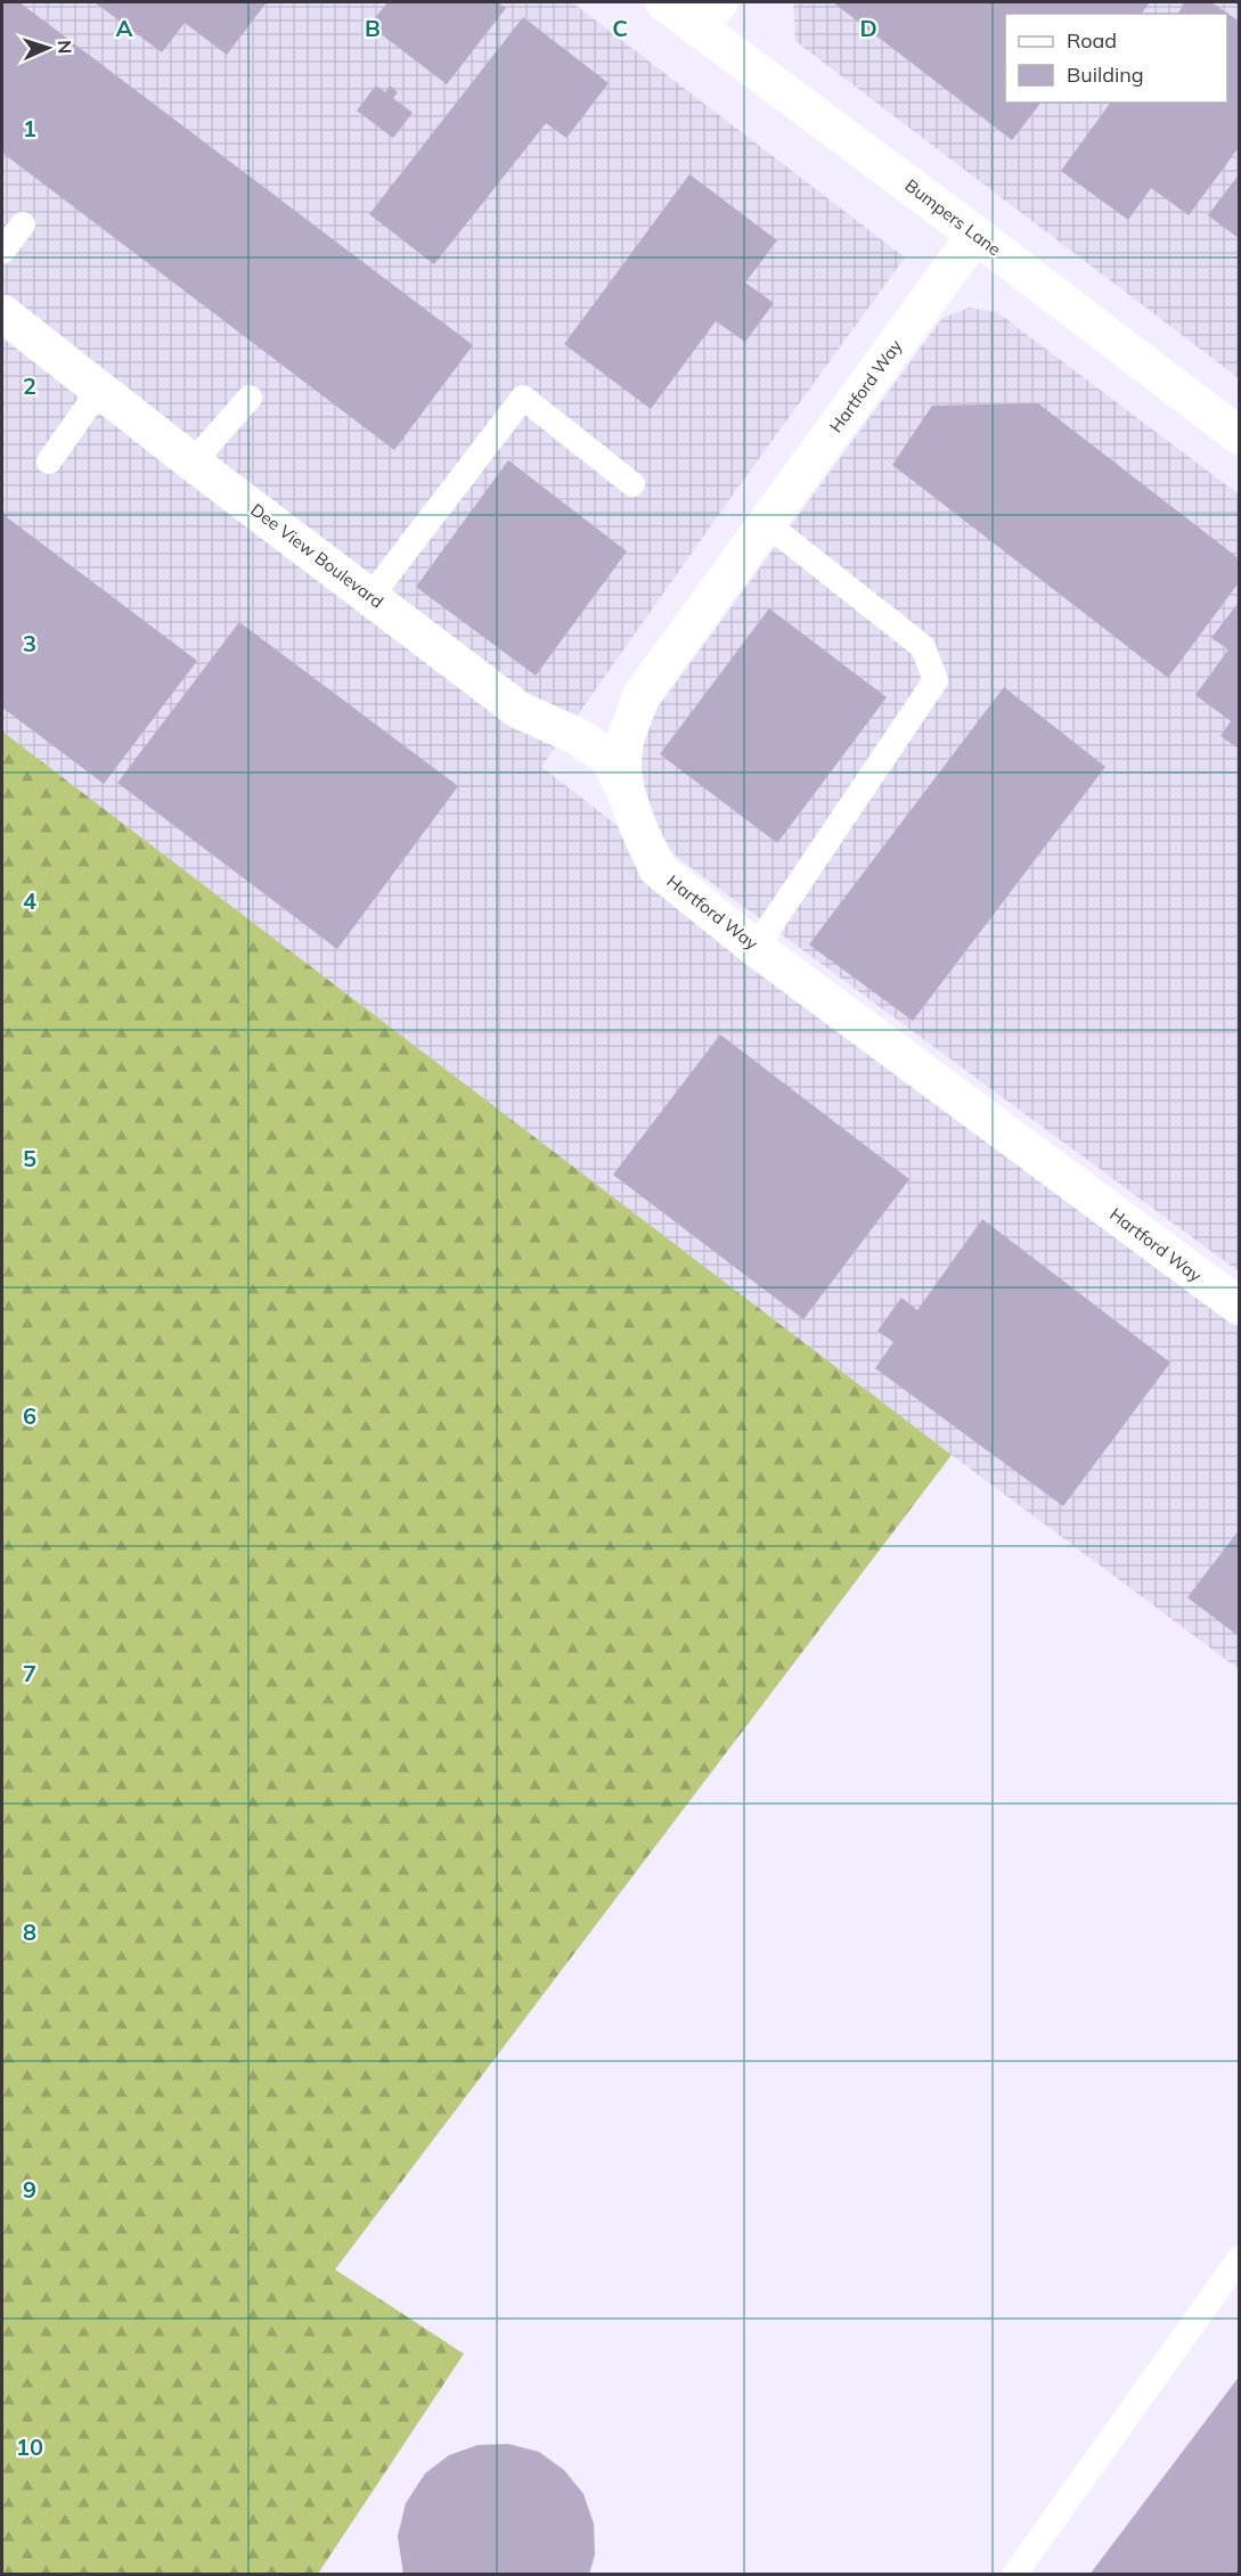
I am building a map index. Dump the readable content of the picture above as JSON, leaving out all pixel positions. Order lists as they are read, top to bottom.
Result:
{
  "streets": {
    "street": ["Bumpers Lane", "Hartford Way", "Dee View Boulevard"]
  },
  "crossings": [
    ["Bumpers Lane", "Hartford Way"],
    ["Hartford Way", "Dee View Boulevard"]
  ],
  "legend": ["Road", "Building"],
  "north": "right",
  "grid": {
    "columns": [
      "A",
      "B",
      "C",
      "D"
    ],
    "rows": [
      "1",
      "2",
      "3",
      "4",
      "5",
      "6",
      "7",
      "8",
      "9",
      "10"
    ]
  }
}
